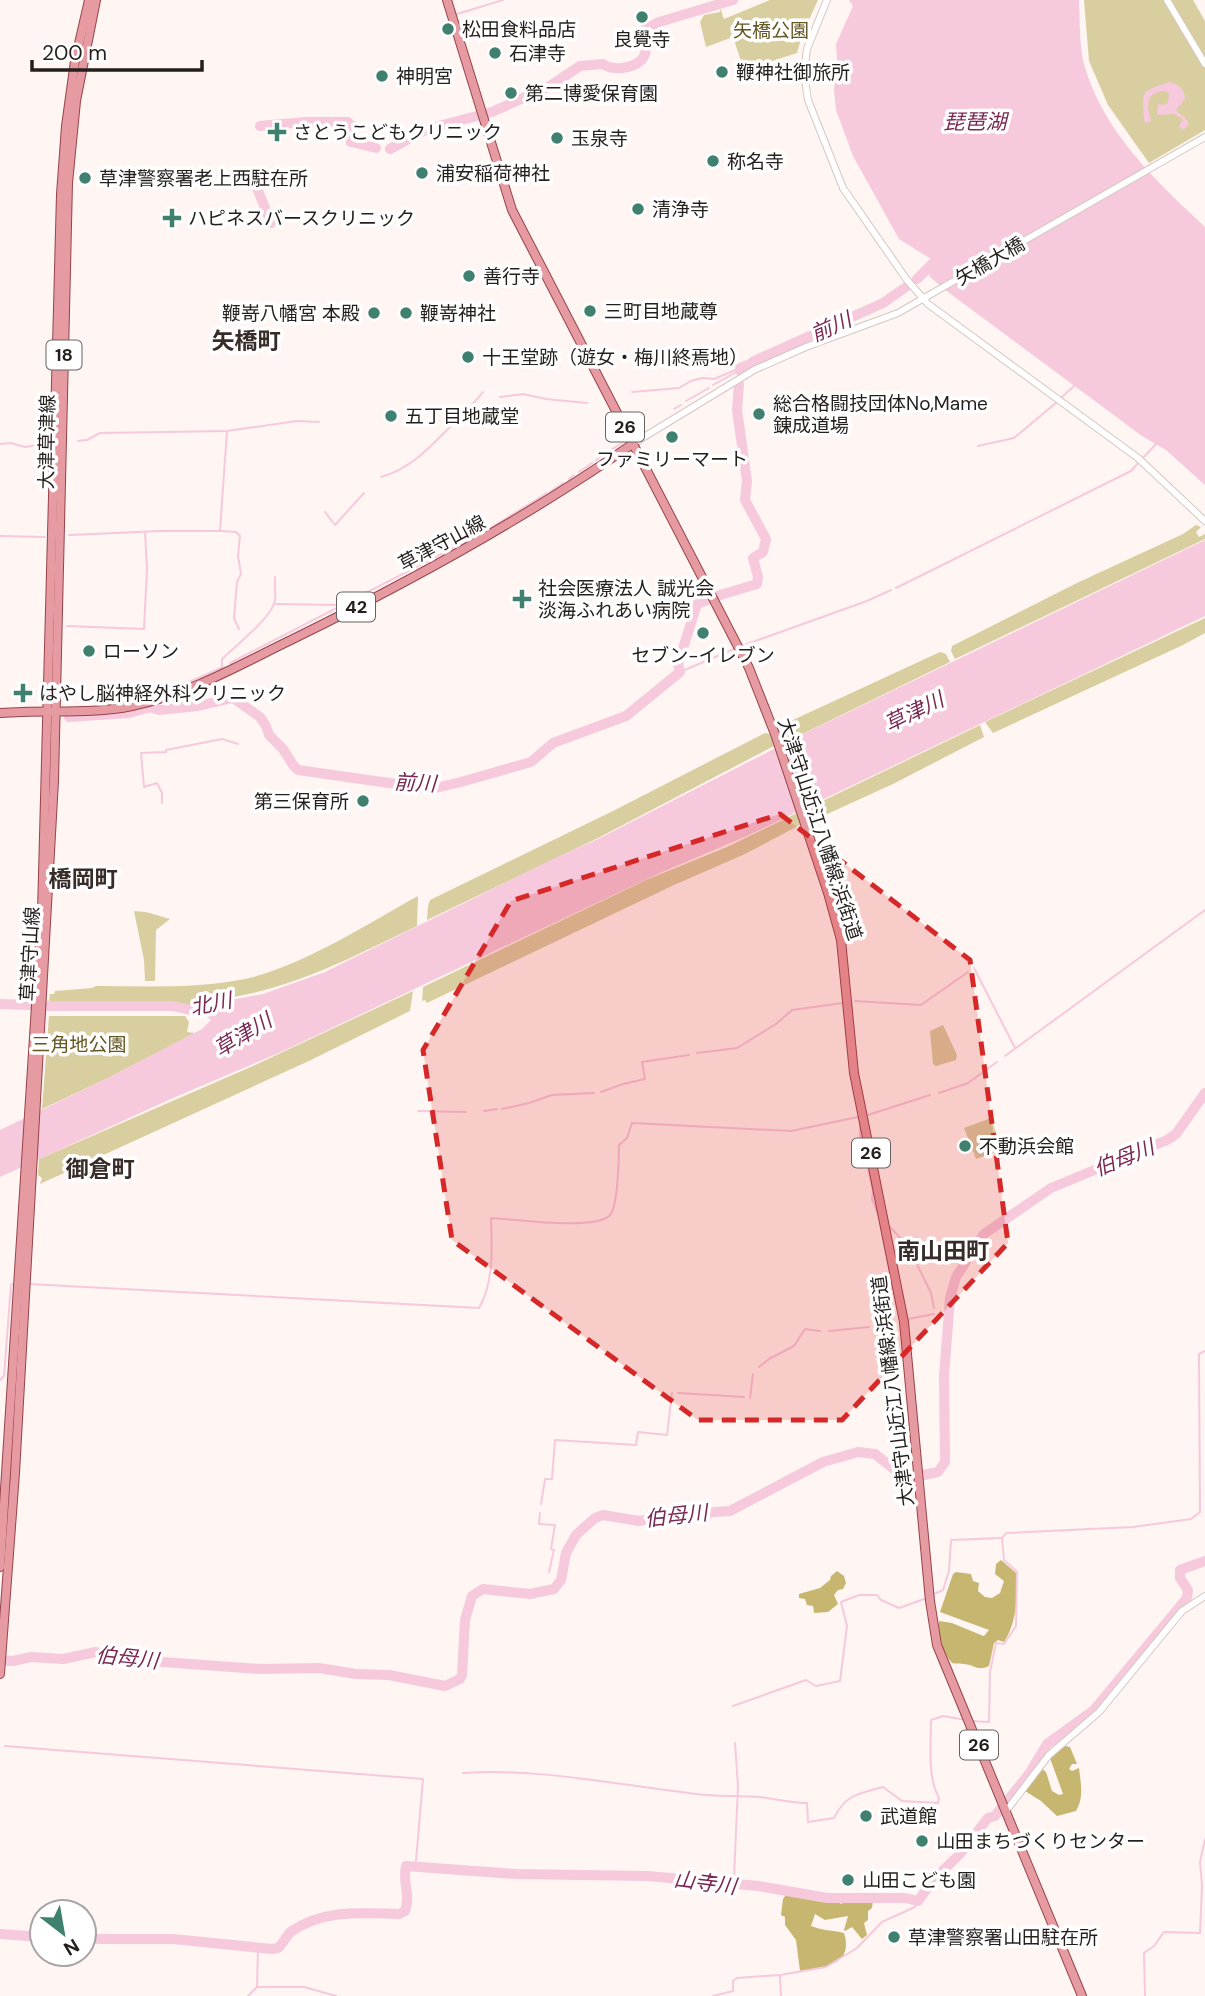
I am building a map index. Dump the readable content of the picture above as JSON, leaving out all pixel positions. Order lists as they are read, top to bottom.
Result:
{
  "streets": {
    "main road": [
      "18",
      "26",
      "大津草津線",
      "草津守山線",
      "42",
      "大津守山近江八幡線;浜街道"
    ],
    "street": ["矢橋大橋"]
  },
  "crossings": [
    ["矢橋大橋", "草津守山線"],
    ["矢橋大橋", "大津守山近江八幡線;浜街道"],
    ["大津草津線", "草津守山線"],
    ["草津守山線", "大津守山近江八幡線;浜街道"]
  ],
  "districts": [
    "矢橋町",
    "橋岡町",
    "御倉町",
    "南山田町"
  ],
  "water": [
    "琵琶湖",
    "前川",
    "草津川",
    "北川",
    "伯母川",
    "山寺川"
  ],
  "parks": ["矢橋公園", "三角地公園"],
  "places": {
    "other": [
      "良覺寺",
      "松田食料品店",
      "石津寺",
      "鞭神社御旅所",
      "神明宮",
      "第二博愛保育園",
      "玉泉寺",
      "称名寺",
      "浦安稲荷神社",
      "草津警察署老上西駐在所",
      "清浄寺",
      "善行寺",
      "三町目地蔵尊",
      "鞭嵜八幡宮 本殿",
      "鞭嵜神社",
      "十王堂跡（遊女・梅川終焉地）",
      "総合格闘技団体No,Mame 錬成道場",
      "五丁目地蔵堂",
      "ファミリーマート",
      "セブン-イレブン",
      "ローソン",
      "第三保育所",
      "不動浜会館",
      "武道館",
      "山田まちづくりセンター",
      "山田こども園",
      "草津警察署山田駐在所"
    ],
    "health": [
      "さとうこどもクリニック",
      "ハピネスバースクリニック",
      "社会医療法人 誠光会 淡海ふれあい病院",
      "はやし脳神経外科クリニック"
    ]
  },
  "scale_bar": "200 m",
  "north": "bottom right"
}
